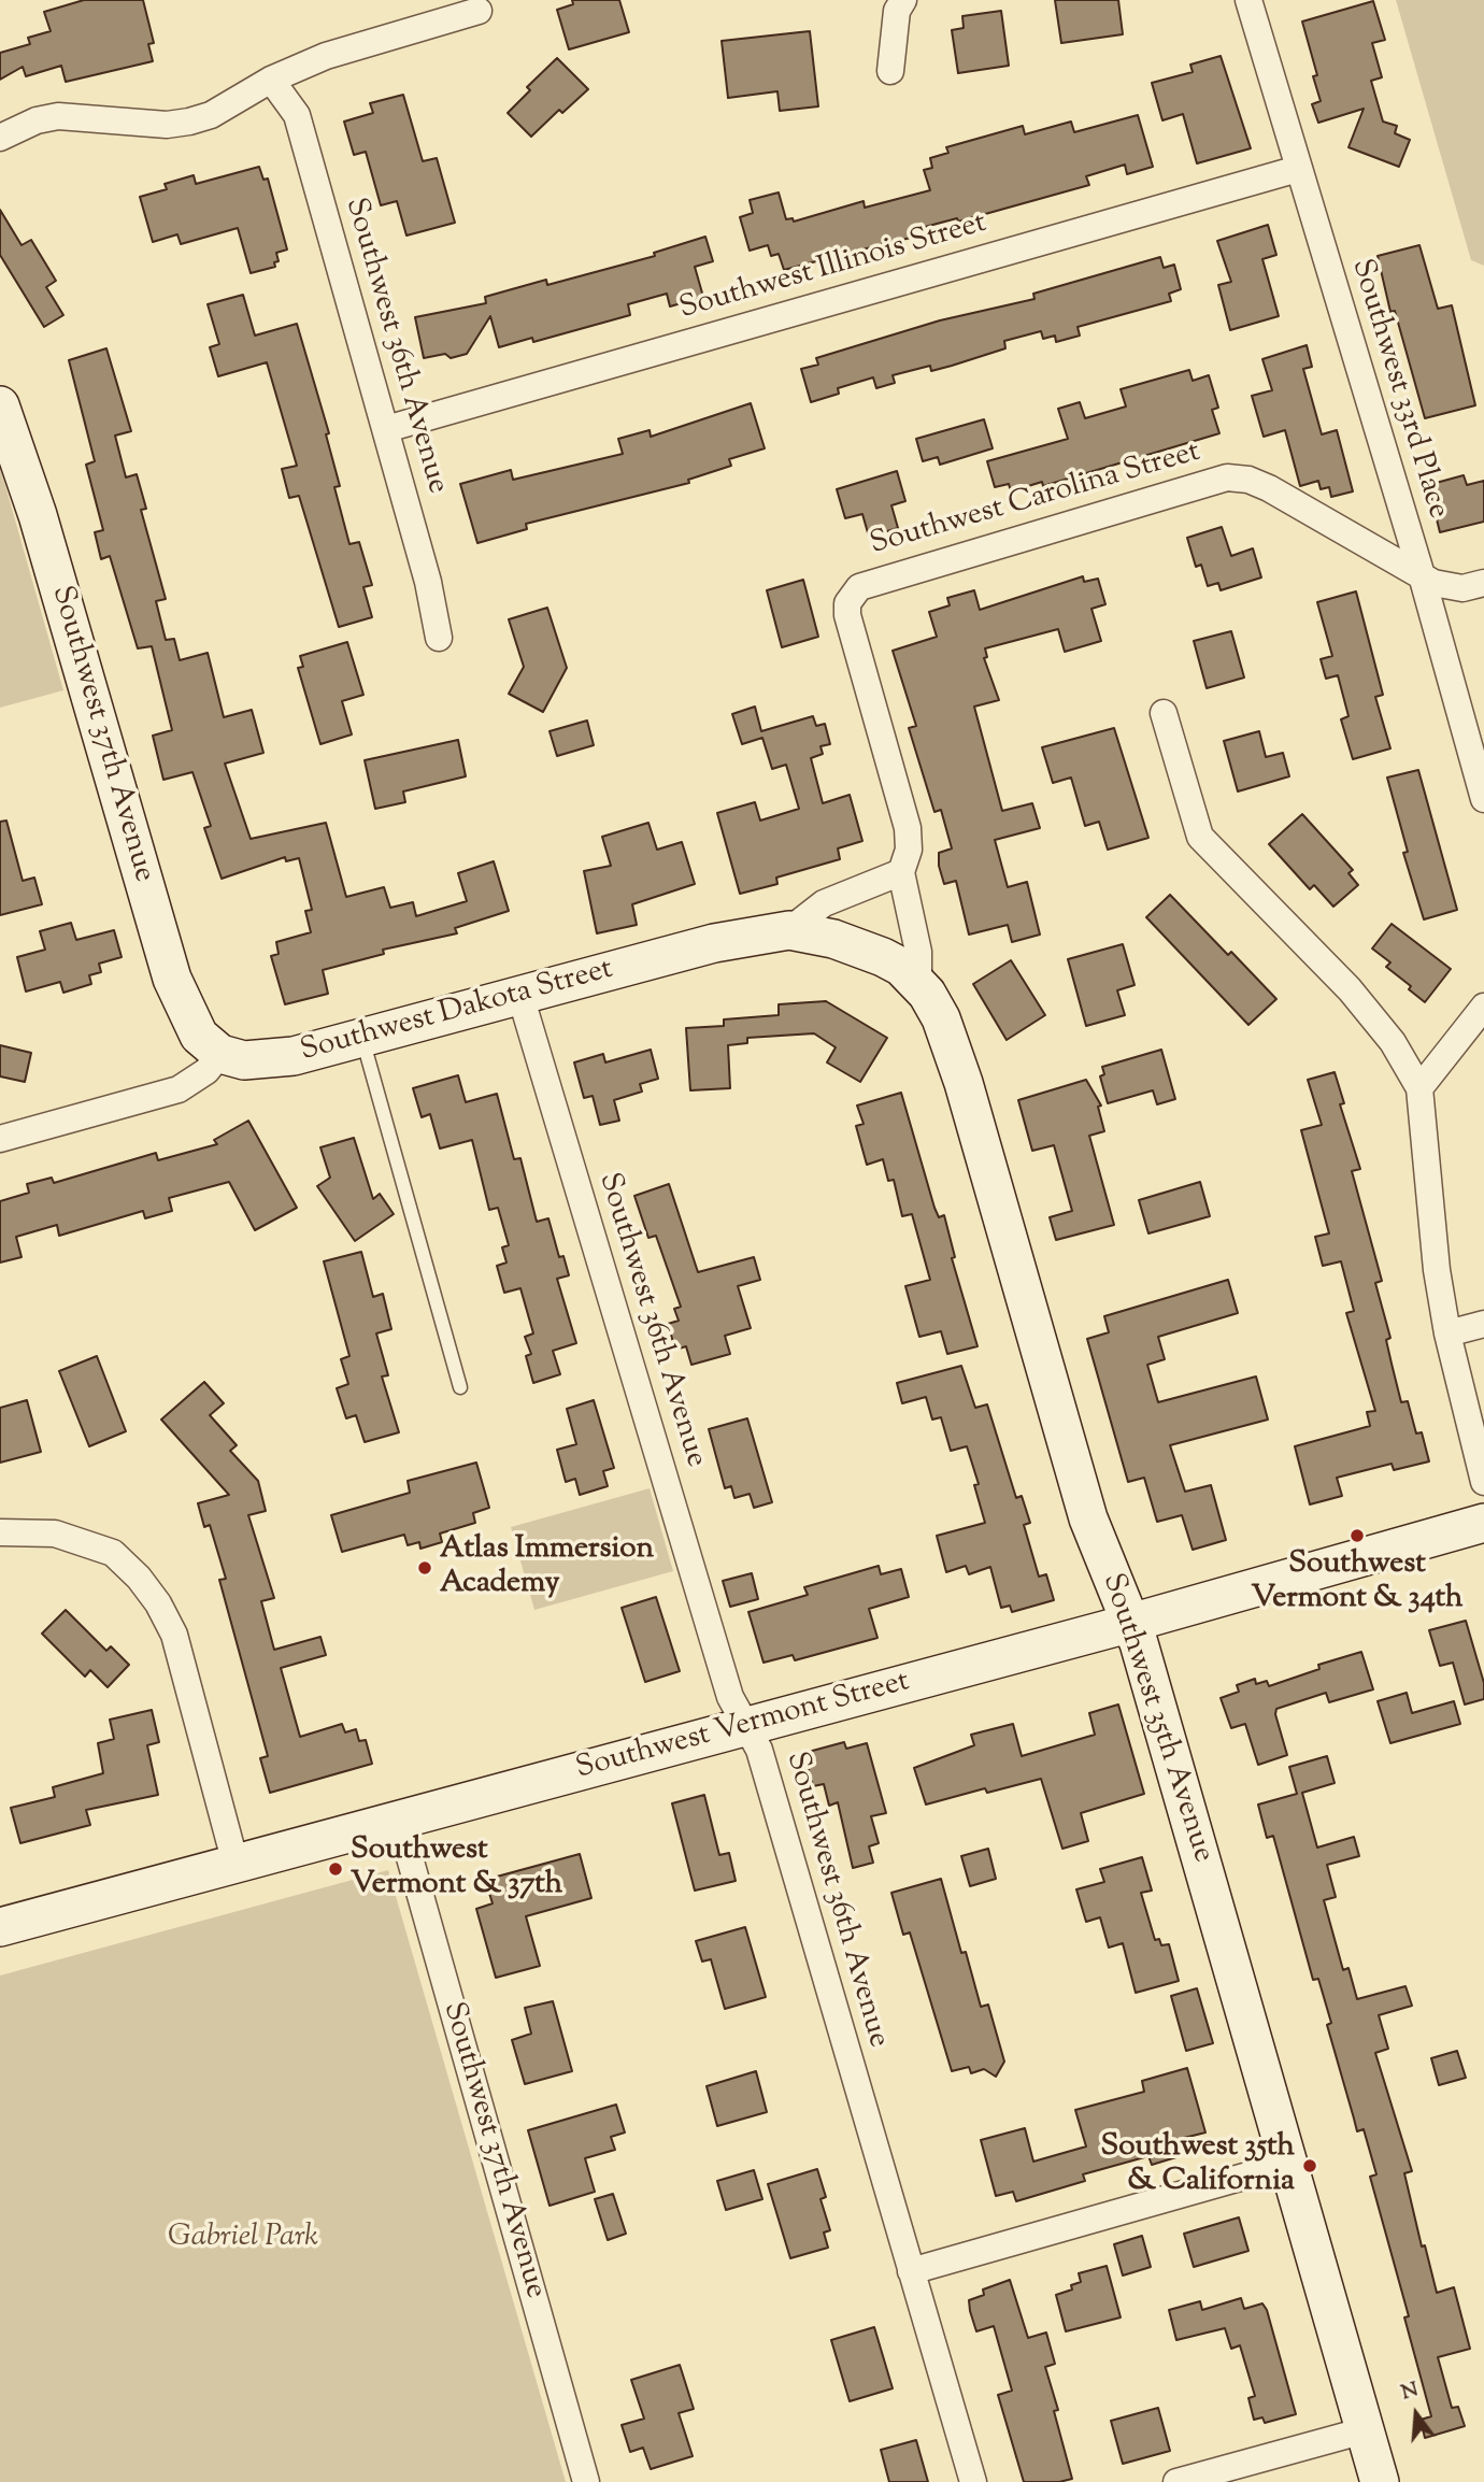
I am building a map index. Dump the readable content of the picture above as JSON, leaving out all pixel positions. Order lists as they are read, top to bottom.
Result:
{
  "streets": {
    "street": [
      "Southwest Illinois Street",
      "Southwest 36th Avenue",
      "Southwest 33rd Place",
      "Southwest Carolina Street",
      "Southwest 37th Avenue",
      "Southwest Dakota Street",
      "Southwest 35th Avenue",
      "Southwest Vermont Street"
    ]
  },
  "crossings": [
    ["Southwest Illinois Street", "Southwest 36th Avenue"],
    ["Southwest Illinois Street", "Southwest 33rd Place"],
    ["Southwest 36th Avenue", "Southwest Dakota Street"],
    ["Southwest 36th Avenue", "Southwest Vermont Street"],
    ["Southwest 33rd Place", "Southwest Carolina Street"],
    ["Southwest 37th Avenue", "Southwest Dakota Street"],
    ["Southwest 37th Avenue", "Southwest Vermont Street"],
    ["Southwest Dakota Street", "Southwest 35th Avenue"],
    ["Southwest 35th Avenue", "Southwest Vermont Street"]
  ],
  "parks": ["Gabriel Park"],
  "places": [
    "Southwest Vermont & 34th",
    "Atlas Immersion Academy",
    "Southwest Vermont & 37th",
    "Southwest 35th & California"
  ],
  "north": "top"
}
